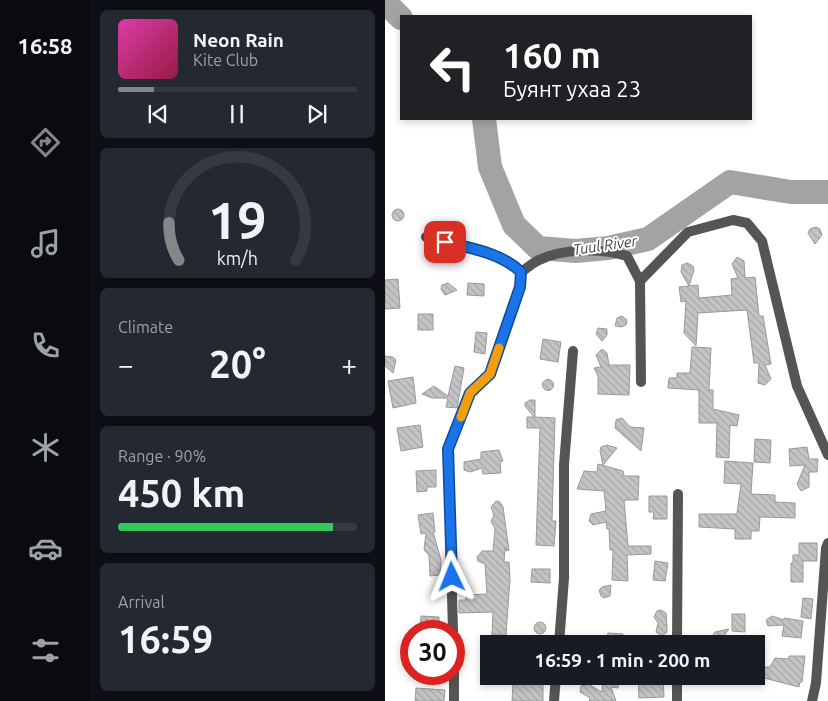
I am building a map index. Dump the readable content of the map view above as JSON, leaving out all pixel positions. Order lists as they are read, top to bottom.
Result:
{
  "water": ["Tuul River"],
  "page": {
    "tabs": "16:58",
    "turn": ["160 m", "Буянт ухаа 23"],
    "song": ["Neon Rain", "Kite Club"],
    "tile": [
      "Climate",
      ["Range · 90%", "450 km"],
      ["Arrival", "16:59"]
    ],
    "heat": ["−", "20°", "+"],
    "limit": "30",
    "trip": "16:59 · 1 min · 200 m",
    "gauge": ["19", "km/h"]
  }
}
